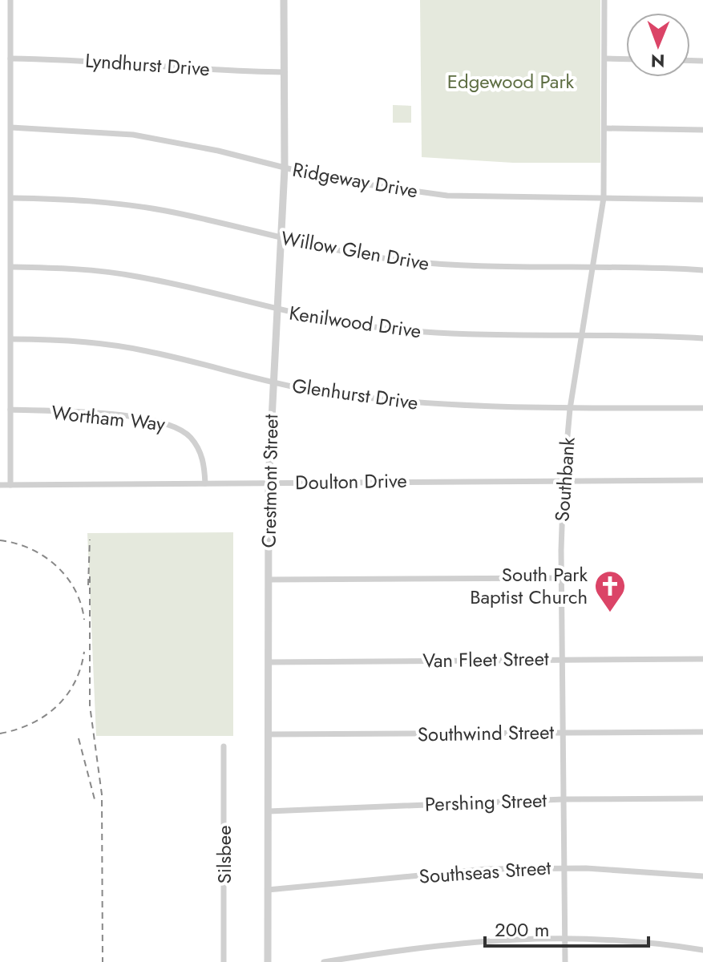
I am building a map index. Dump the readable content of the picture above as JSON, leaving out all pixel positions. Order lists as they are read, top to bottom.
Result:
{
  "streets": {
    "street": [
      "Lyndhurst Drive",
      "Ridgeway Drive",
      "Willow Glen Drive",
      "Kenilwood Drive",
      "Glenhurst Drive",
      "Wortham Way",
      "Southbank",
      "Crestmont Street",
      "Doulton Drive",
      "Van Fleet Street",
      "Southwind Street",
      "Pershing Street",
      "Silsbee",
      "Southseas Street"
    ]
  },
  "crossings": [
    ["Lyndhurst Drive", "Crestmont Street"],
    ["Ridgeway Drive", "Southbank"],
    ["Ridgeway Drive", "Crestmont Street"],
    ["Willow Glen Drive", "Southbank"],
    ["Willow Glen Drive", "Crestmont Street"],
    ["Kenilwood Drive", "Southbank"],
    ["Kenilwood Drive", "Crestmont Street"],
    ["Glenhurst Drive", "Southbank"],
    ["Glenhurst Drive", "Crestmont Street"],
    ["Wortham Way", "Doulton Drive"],
    ["Southbank", "Doulton Drive"],
    ["Southbank", "Van Fleet Street"],
    ["Southbank", "Southwind Street"],
    ["Southbank", "Pershing Street"],
    ["Southbank", "Southseas Street"],
    ["Crestmont Street", "Doulton Drive"],
    ["Crestmont Street", "Van Fleet Street"],
    ["Crestmont Street", "Southwind Street"],
    ["Crestmont Street", "Pershing Street"],
    ["Crestmont Street", "Southseas Street"]
  ],
  "parks": ["Edgewood Park"],
  "places": {
    "church": ["South Park Baptist Church"]
  },
  "scale_bar": "200 m",
  "north": "bottom"
}
